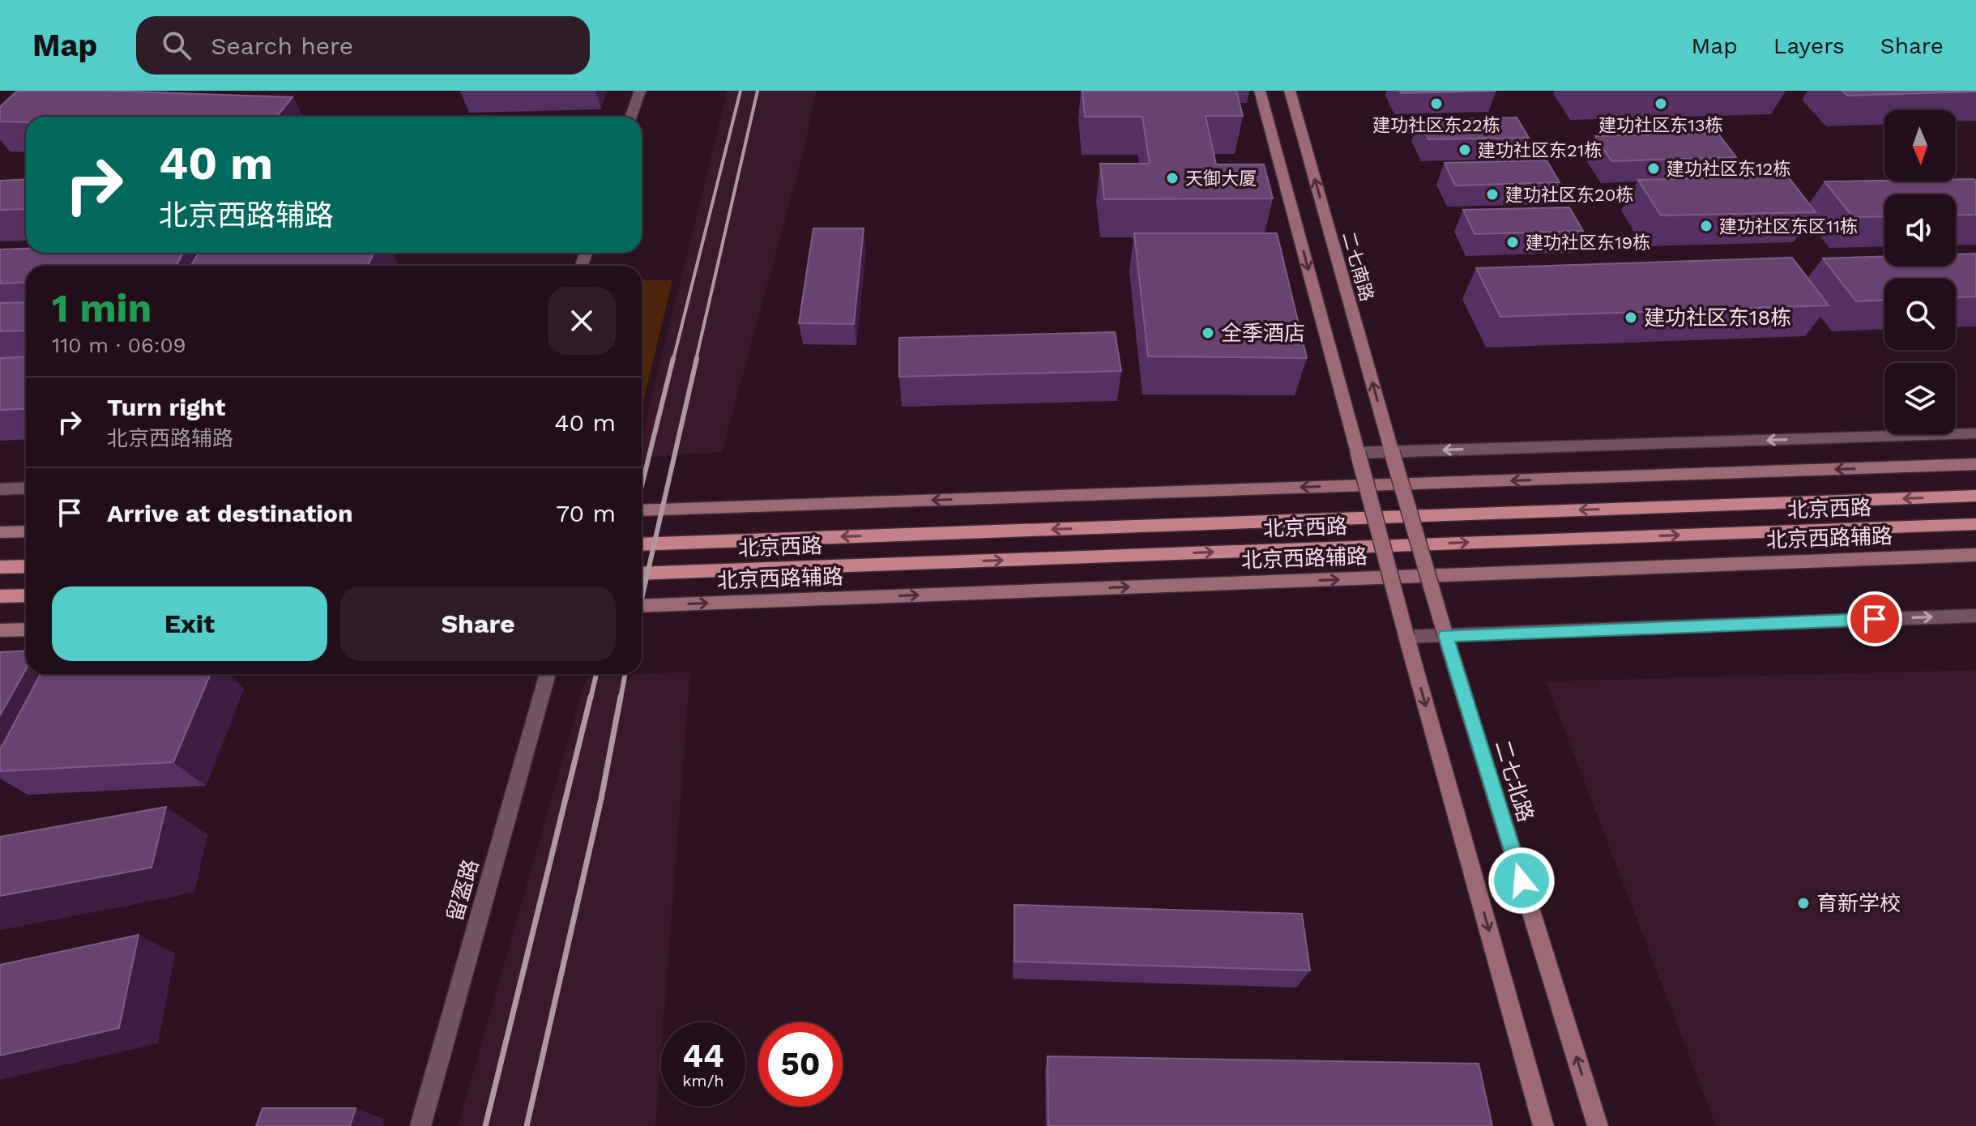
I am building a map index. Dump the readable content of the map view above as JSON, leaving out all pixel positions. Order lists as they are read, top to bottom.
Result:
{
  "streets": {
    "main road": [
      "二七南路",
      "北京西路",
      "北京西路辅路",
      "二七北路"
    ],
    "street": ["留盔路"]
  },
  "crossings": [
    ["二七南路", "二七北路"]
  ],
  "places": [
    "建功社区东22栋",
    "建功社区东13栋",
    "建功社区东21栋",
    "建功社区东12栋",
    "天御大厦",
    "建功社区东20栋",
    "建功社区东区11栋",
    "建功社区东19栋",
    "建功社区东18栋",
    "全季酒店",
    "育新学校"
  ],
  "north": "bottom",
  "page": {
    "header": "Map",
    "search": "Search here",
    "nav": ["Map", "Layers", "Share"],
    "turn": ["40 m", "北京西路辅路"],
    "heading": ["1 min", "110 m · 06:09"],
    "list": [
      {
        "name": "Turn right",
        "note": "北京西路辅路",
        "value": "40 m"
      },
      {
        "name": "Arrive at destination",
        "value": "70 m"
      }
    ],
    "buttons": ["Exit", "Share"],
    "speed": "44 km/h",
    "limit": "50"
  }
}
